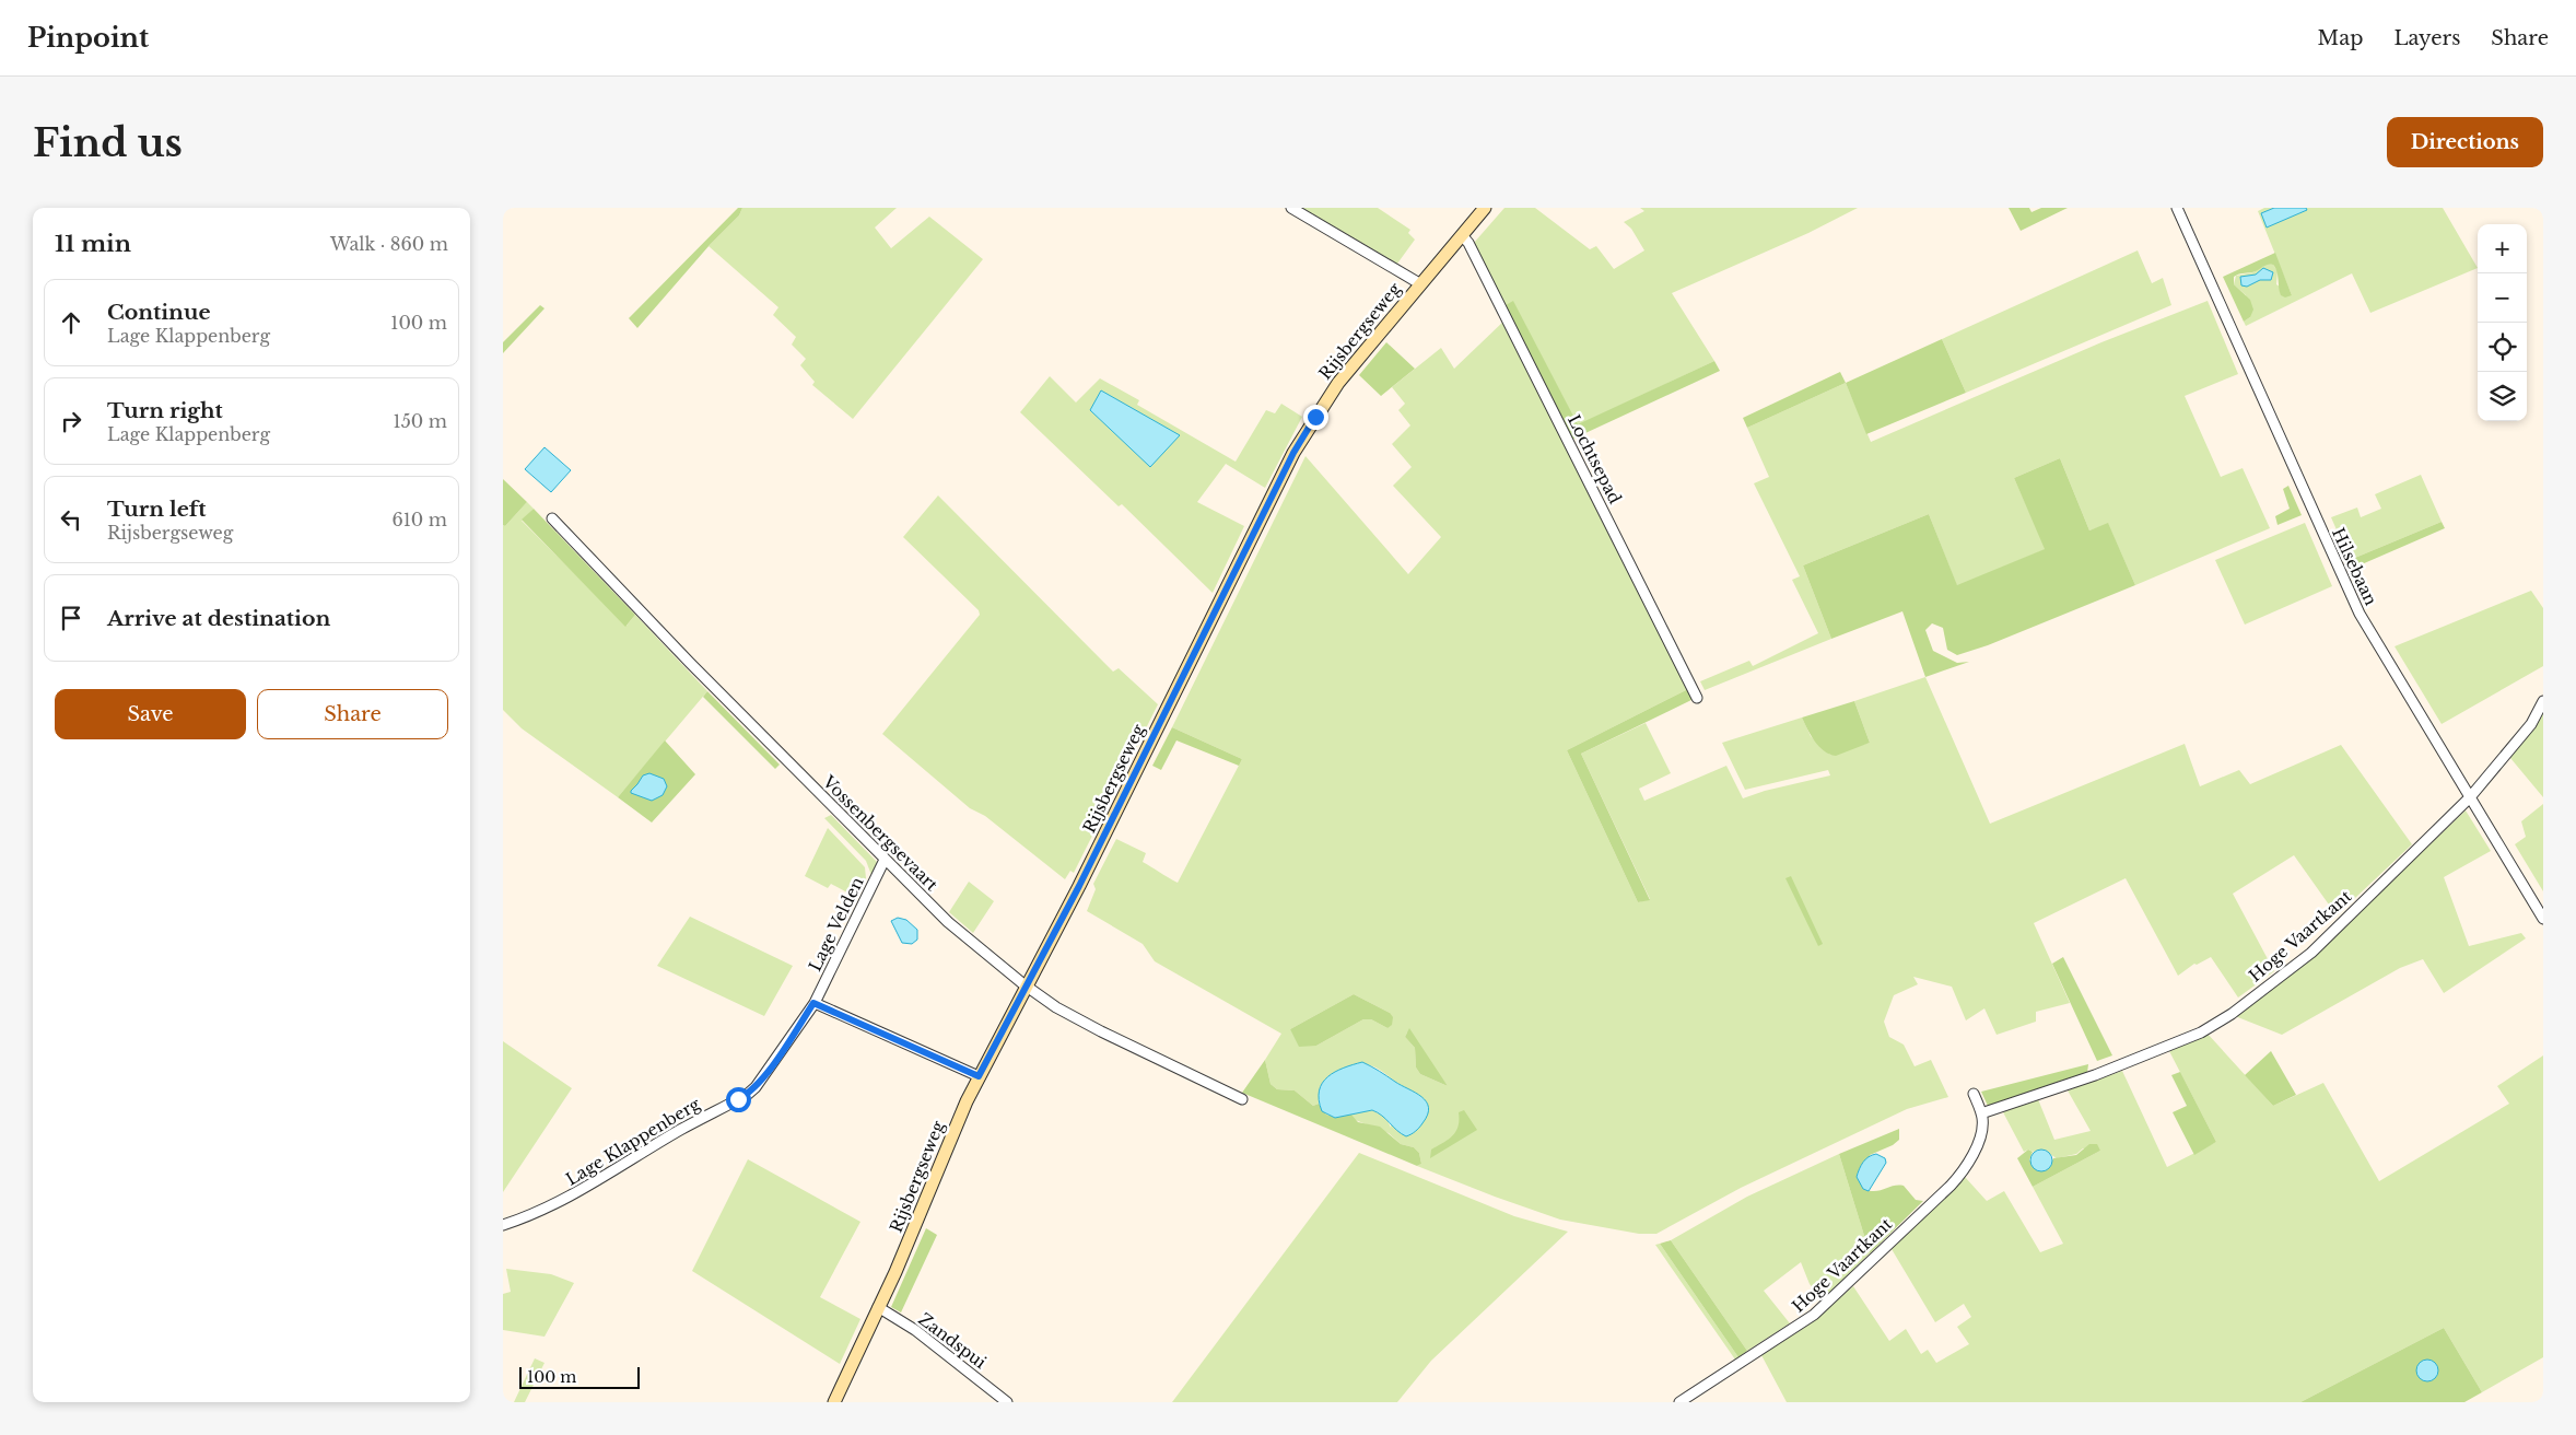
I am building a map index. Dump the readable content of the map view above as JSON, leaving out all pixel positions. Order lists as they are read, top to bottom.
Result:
{
  "streets": {
    "main road": ["Rijsbergseweg"],
    "street": [
      "Lochtsepad",
      "Hilsebaan",
      "Vossenbergsevaart",
      "Lage Velden",
      "Hoge Vaartkant",
      "Lage Klappenberg",
      "Zandspui"
    ]
  },
  "crossings": [
    ["Rijsbergseweg", "Lochtsepad"],
    ["Rijsbergseweg", "Vossenbergsevaart"],
    ["Rijsbergseweg", "Zandspui"],
    ["Hilsebaan", "Hoge Vaartkant"],
    ["Vossenbergsevaart", "Lage Velden"],
    ["Lage Velden", "Lage Klappenberg"]
  ],
  "scale_bar": "100 m",
  "page": {
    "header": "Pinpoint",
    "nav": ["Map", "Layers", "Share"],
    "buttons": [
      "Directions",
      ["Save", "Share"]
    ],
    "title": "Find us",
    "heading": ["11 min", "Walk · 860 m"],
    "map_buttons": ["+", "−"],
    "list": [
      ["Continue", "Lage Klappenberg", "100 m"],
      ["Turn right", "Lage Klappenberg", "150 m"],
      ["Turn left", "Rijsbergseweg", "610 m"],
      "Arrive at destination"
    ],
    "scale": "100 m"
  }
}
